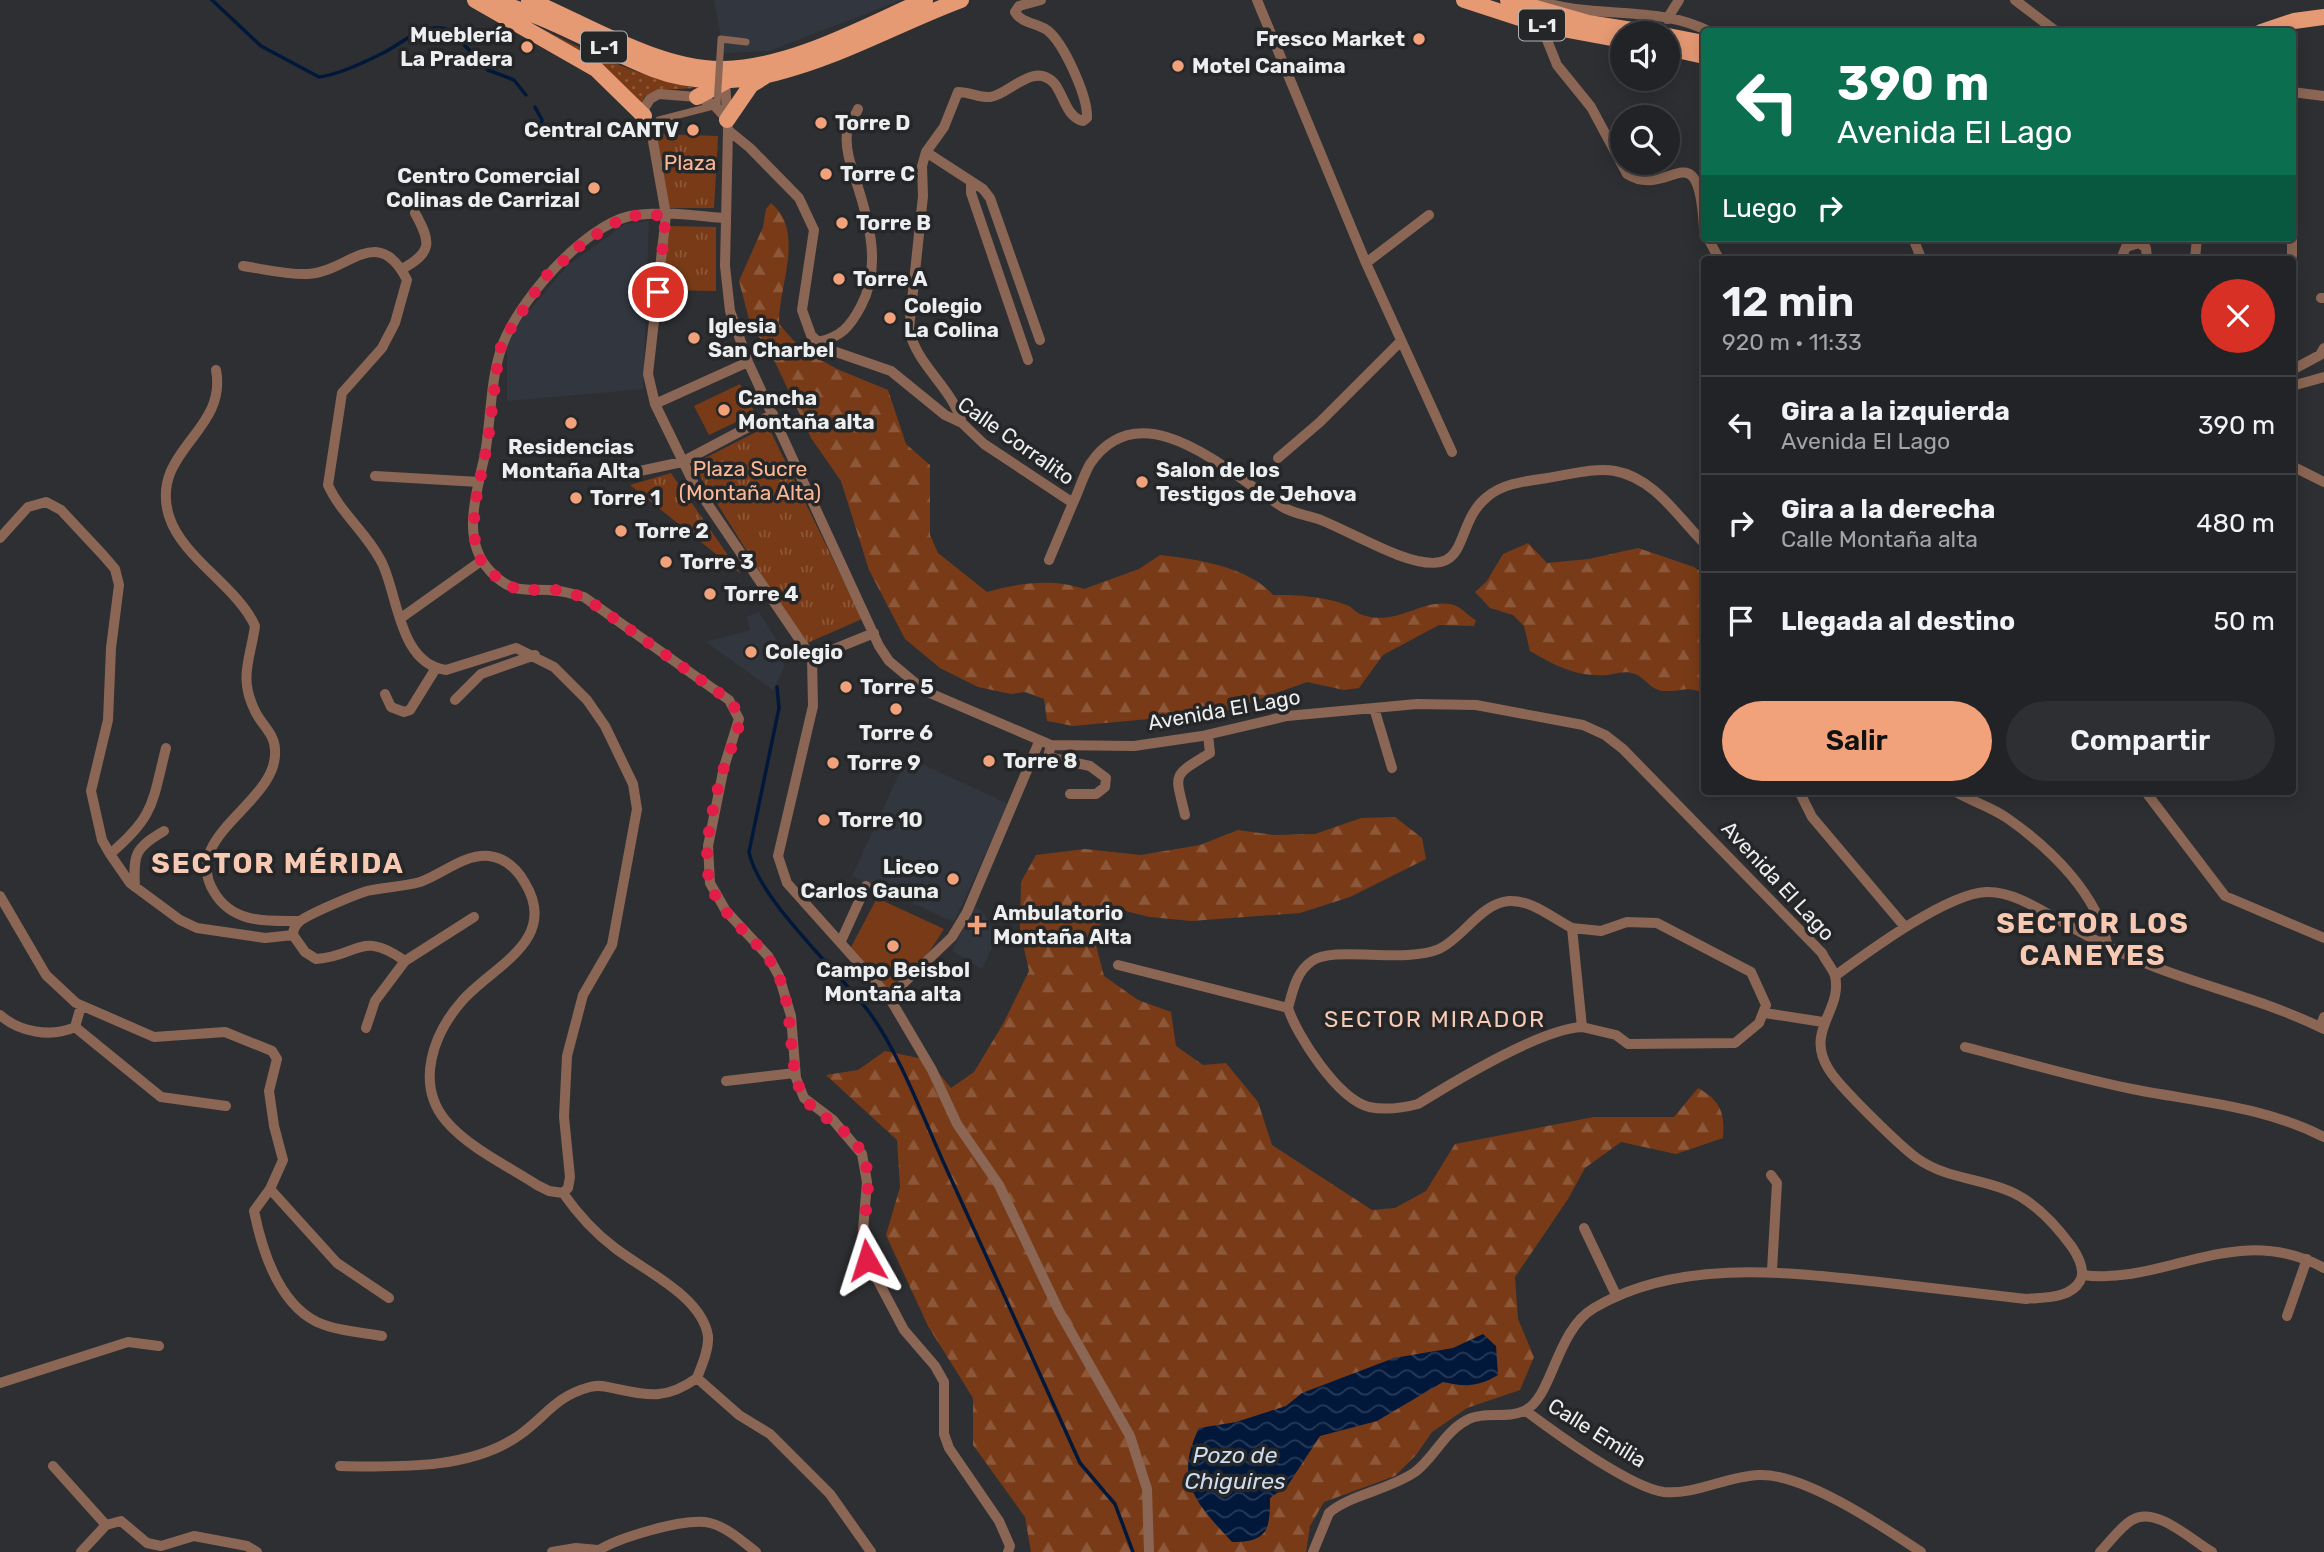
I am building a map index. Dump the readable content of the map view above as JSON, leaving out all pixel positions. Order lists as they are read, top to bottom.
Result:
{
  "streets": {
    "main road": ["L-1"],
    "street": ["Calle Corralito", "Avenida El Lago", "Calle Emilia"]
  },
  "crossings": [
    ["L-1", "Avenida El Lago"]
  ],
  "districts": ["SECTOR MÉRIDA", "SECTOR LOS CANEYES", "SECTOR MIRADOR"],
  "water": ["Pozo de Chiguires"],
  "parks": ["Plaza", "Plaza Sucre (Montaña Alta)"],
  "places": {
    "other": [
      "Fresco Market",
      "Mueblería La Pradera",
      "Motel Canaima",
      "Torre D",
      "Central CANTV",
      "Torre C",
      "Centro Comercial Colinas de Carrizal",
      "Torre B",
      "Torre A",
      "Colegio La Colina",
      "Iglesia San Charbel",
      "Cancha Montaña alta",
      "Residencias Montaña Alta",
      "Salon de los Testigos de Jehova",
      "Torre 1",
      "Torre 2",
      "Torre 3",
      "Torre 4",
      "Colegio",
      "Torre 5",
      "Torre 6",
      "Torre 8",
      "Torre 9",
      "Torre 10",
      "Liceo Carlos Gauna",
      "Campo Beisbol Montaña alta"
    ],
    "health": ["Ambulatorio Montaña Alta"]
  },
  "page": {
    "turn": ["390 m", "Avenida El Lago"],
    "then": "Luego",
    "heading": ["12 min", "920 m · 11:33"],
    "list": [
      {
        "name": "Gira a la izquierda",
        "note": "Avenida El Lago",
        "value": "390 m"
      },
      {
        "name": "Gira a la derecha",
        "note": "Calle Montaña alta",
        "value": "480 m"
      },
      {
        "name": "Llegada al destino",
        "value": "50 m"
      }
    ],
    "buttons": ["Salir", "Compartir"]
  }
}
